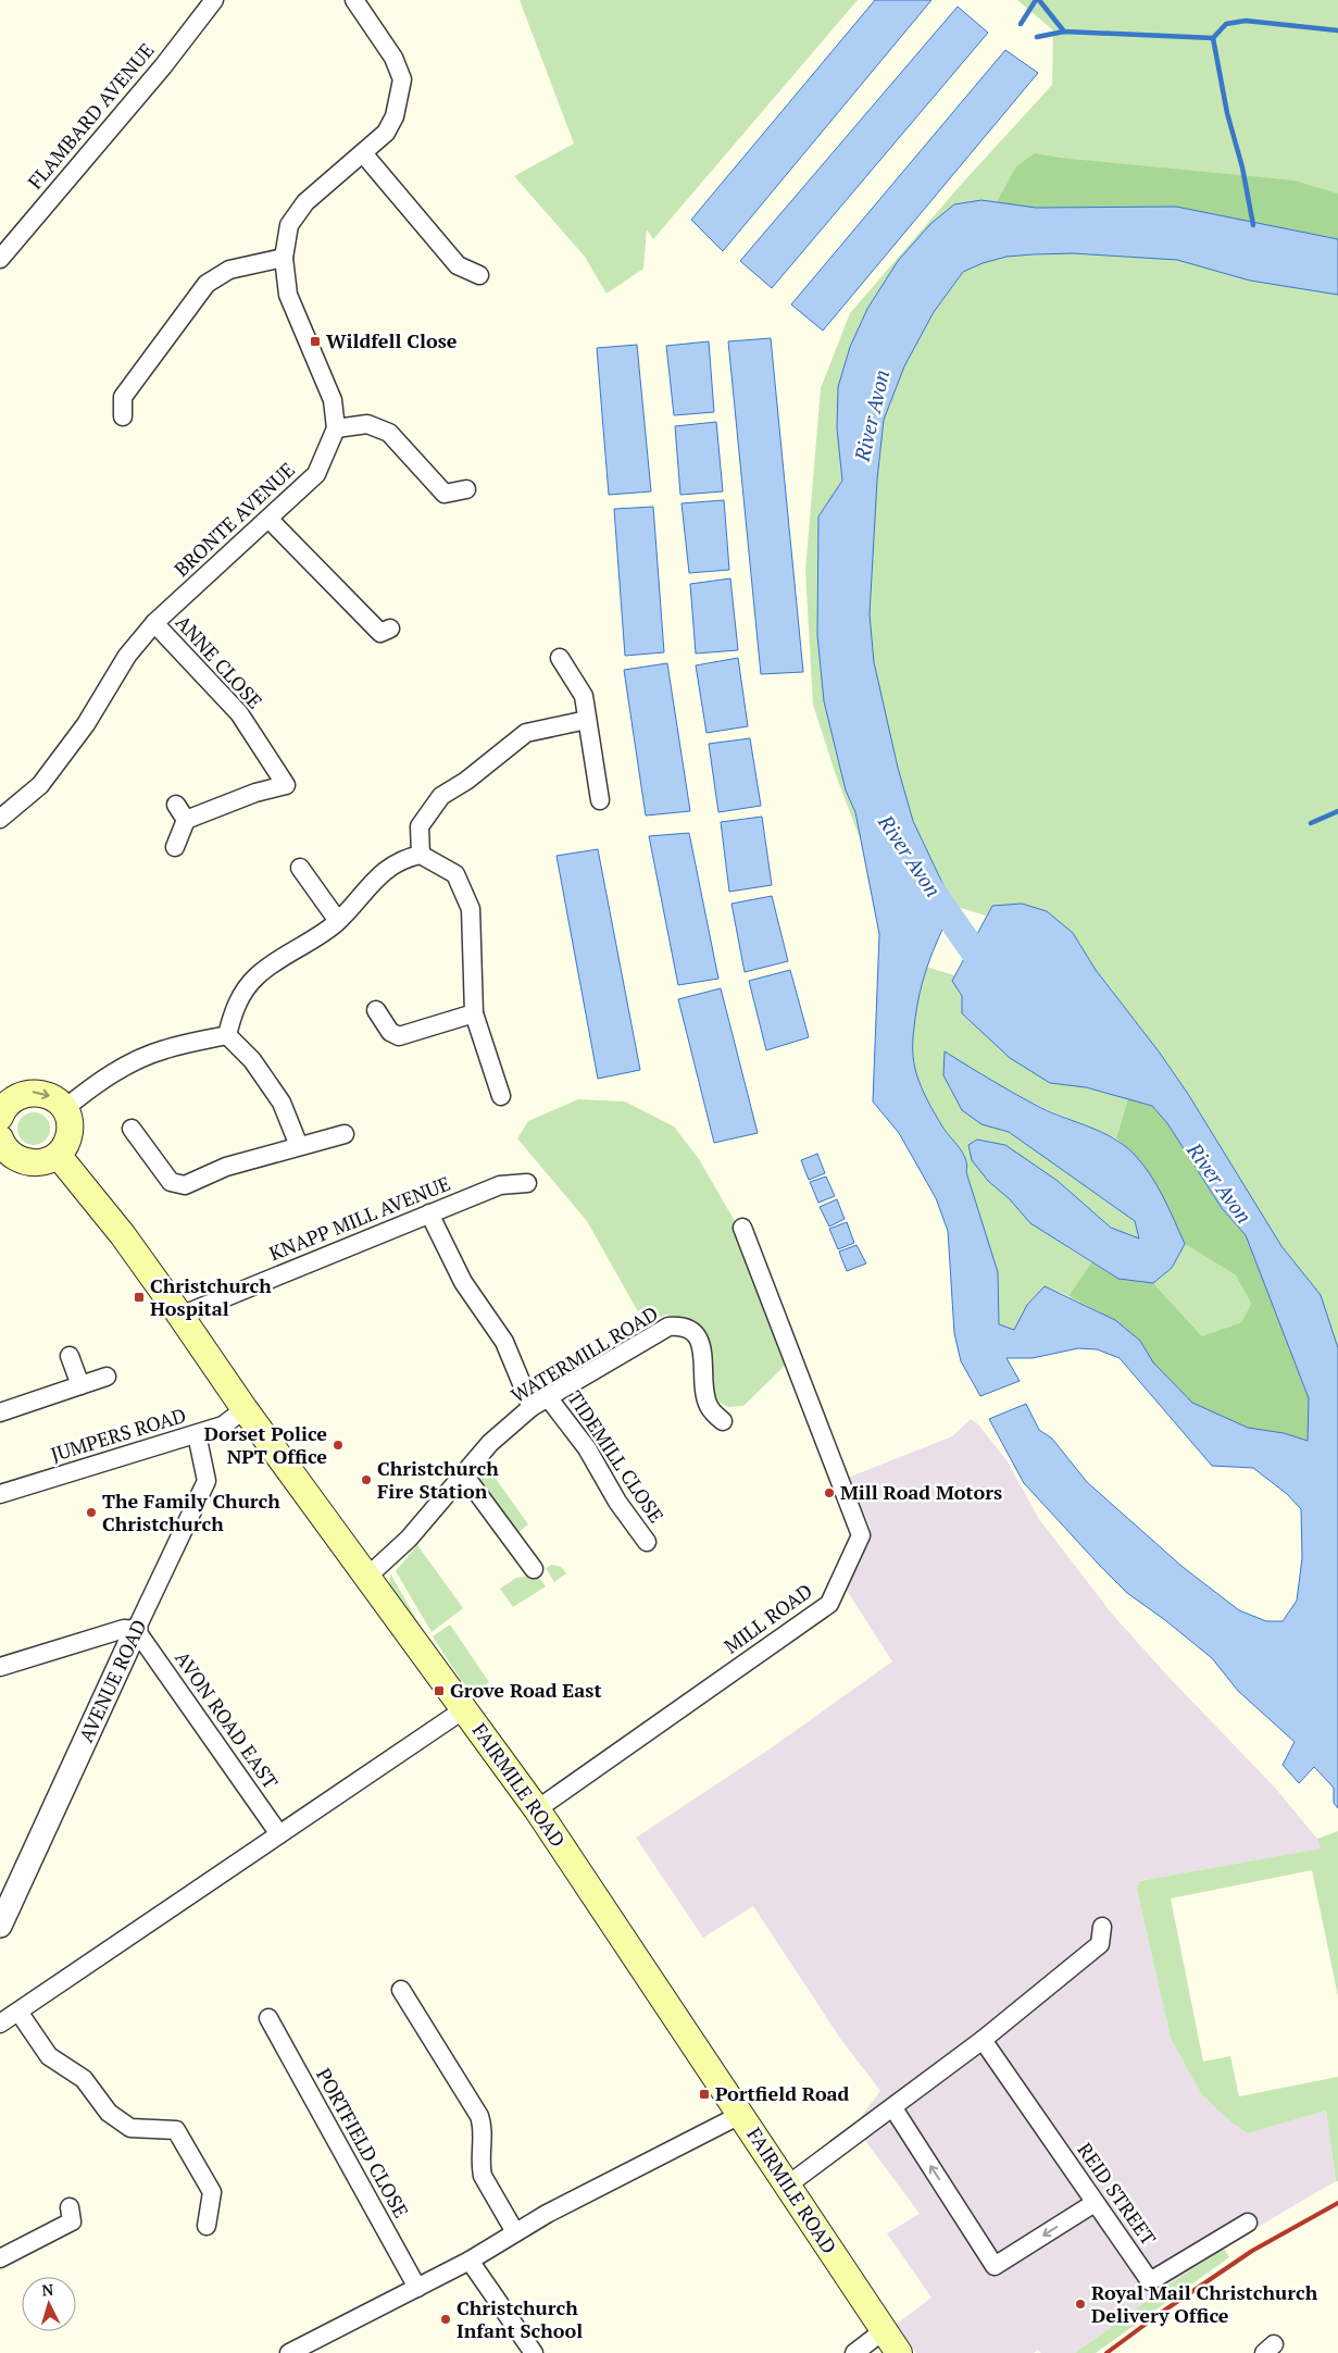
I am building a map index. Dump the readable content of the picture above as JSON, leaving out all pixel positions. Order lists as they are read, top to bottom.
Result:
{
  "streets": {
    "main road": ["FAIRMILE ROAD"],
    "street": [
      "FLAMBARD AVENUE",
      "BRONTE AVENUE",
      "ANNE CLOSE",
      "KNAPP MILL AVENUE",
      "WATERMILL ROAD",
      "JUMPERS ROAD",
      "TIDEMILL CLOSE",
      "MILL ROAD",
      "AVENUE ROAD",
      "AVON ROAD EAST",
      "PORTFIELD CLOSE",
      "REID STREET"
    ]
  },
  "crossings": [
    ["BRONTE AVENUE", "ANNE CLOSE"],
    ["KNAPP MILL AVENUE", "FAIRMILE ROAD"],
    ["WATERMILL ROAD", "TIDEMILL CLOSE"],
    ["WATERMILL ROAD", "FAIRMILE ROAD"],
    ["JUMPERS ROAD", "AVENUE ROAD"],
    ["JUMPERS ROAD", "FAIRMILE ROAD"],
    ["MILL ROAD", "FAIRMILE ROAD"],
    ["AVENUE ROAD", "AVON ROAD EAST"]
  ],
  "water": ["River Avon"],
  "places": {
    "transit": [
      "Wildfell Close",
      "Christchurch Hospital",
      "Grove Road East",
      "Portfield Road"
    ],
    "other": [
      "Dorset Police NPT Office",
      "Christchurch Fire Station",
      "Mill Road Motors",
      "The Family Church Christchurch",
      "Royal Mail Christchurch Delivery Office",
      "Christchurch Infant School"
    ]
  },
  "north": "top"
}
